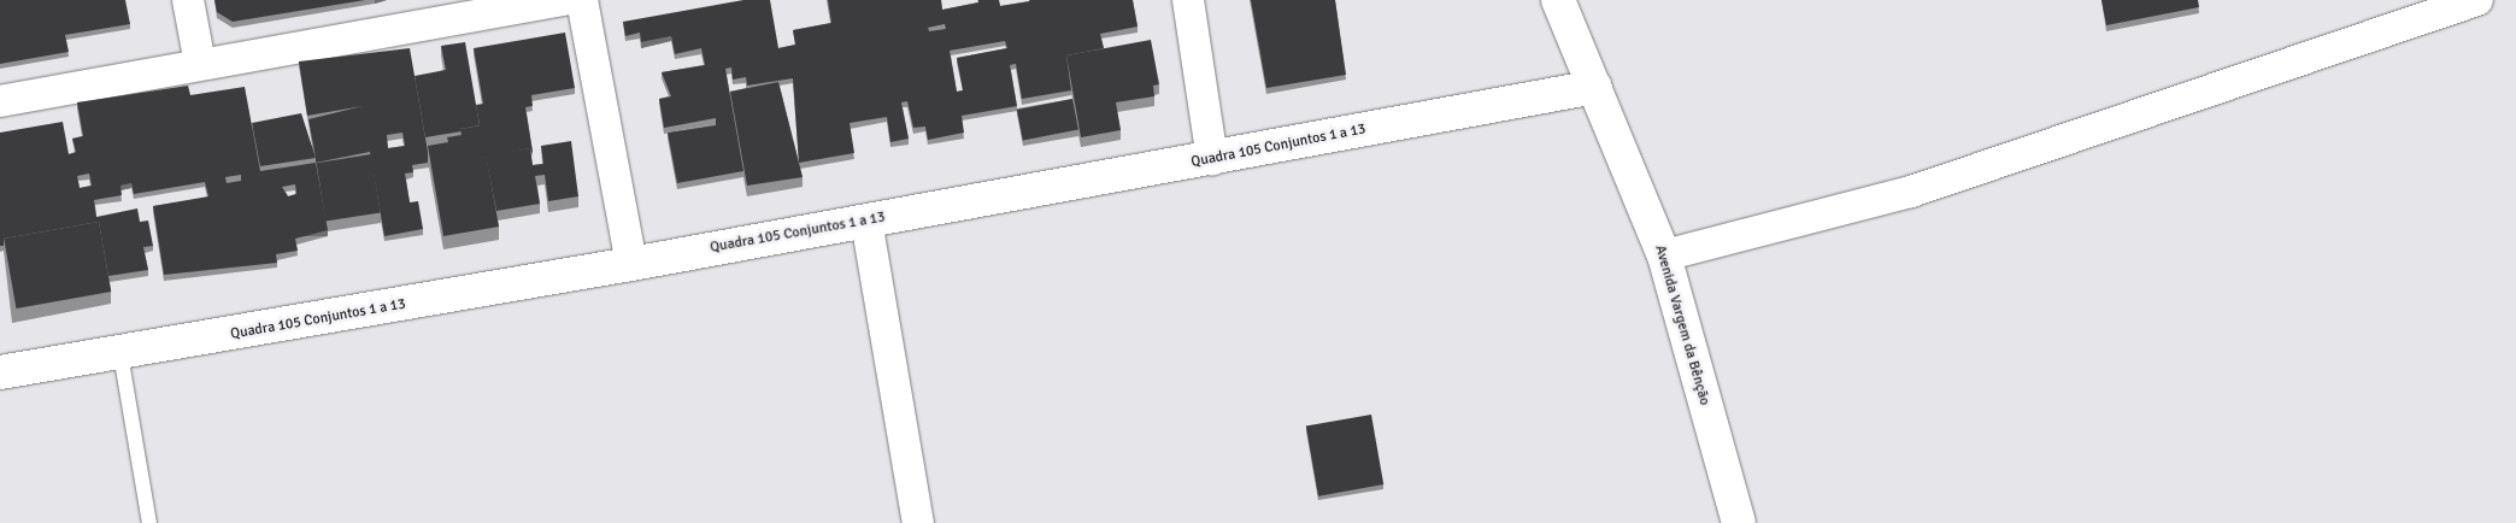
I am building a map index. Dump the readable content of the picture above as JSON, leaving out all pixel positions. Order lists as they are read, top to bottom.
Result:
{
  "streets": {
    "street": ["Quadra 105 Conjuntos 1 a 13", "Avenida Vargem da Bênção"]
  },
  "crossings": [
    ["Quadra 105 Conjuntos 1 a 13", "Avenida Vargem da Bênção"]
  ]
}
